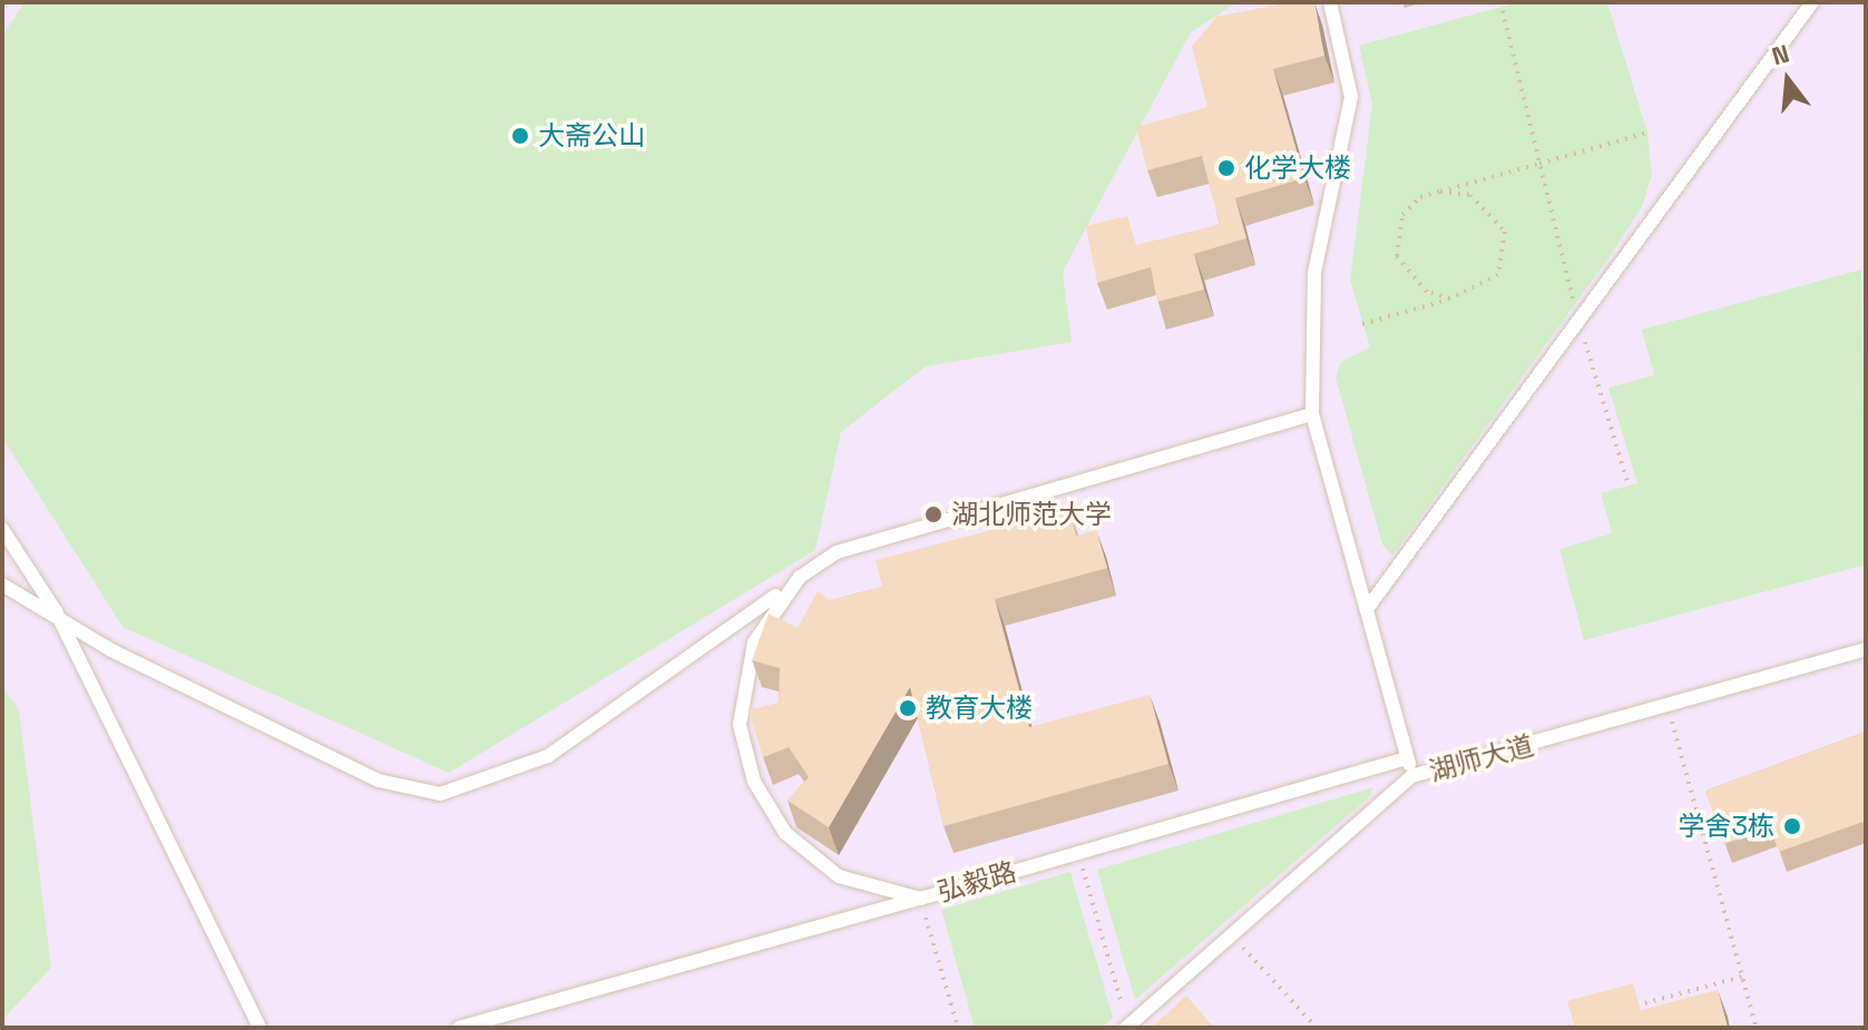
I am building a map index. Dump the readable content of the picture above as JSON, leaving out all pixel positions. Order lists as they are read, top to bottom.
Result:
{
  "streets": {
    "lane": ["湖师大道", "弘毅路"]
  },
  "places": [
    "大斋公山",
    "化学大楼",
    "湖北师范大学",
    "教育大楼",
    "学舍3栋"
  ],
  "north": "top"
}
